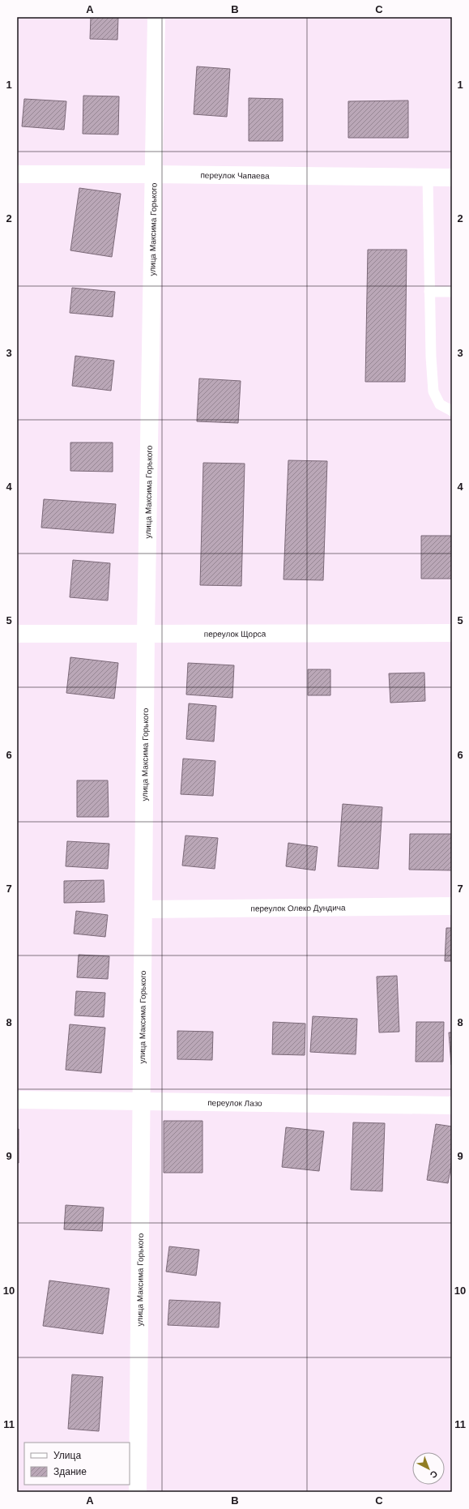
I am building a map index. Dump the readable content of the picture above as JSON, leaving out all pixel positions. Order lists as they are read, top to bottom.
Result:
{
  "streets": {
    "main road": [
      "переулок Чапаева",
      "улица Максима Горького",
      "переулок Щорса",
      "переулок Олеко Дундича",
      "переулок Лазо"
    ]
  },
  "crossings": [
    ["переулок Чапаева", "улица Максима Горького"],
    ["улица Максима Горького", "переулок Щорса"],
    ["улица Максима Горького", "переулок Олеко Дундича"],
    ["улица Максима Горького", "переулок Лазо"]
  ],
  "legend": ["Улица", "Здание"],
  "north": "bottom right",
  "grid": {
    "columns": ["A", "B", "C"],
    "rows": [
      "1",
      "2",
      "3",
      "4",
      "5",
      "6",
      "7",
      "8",
      "9",
      "10",
      "11"
    ]
  }
}
